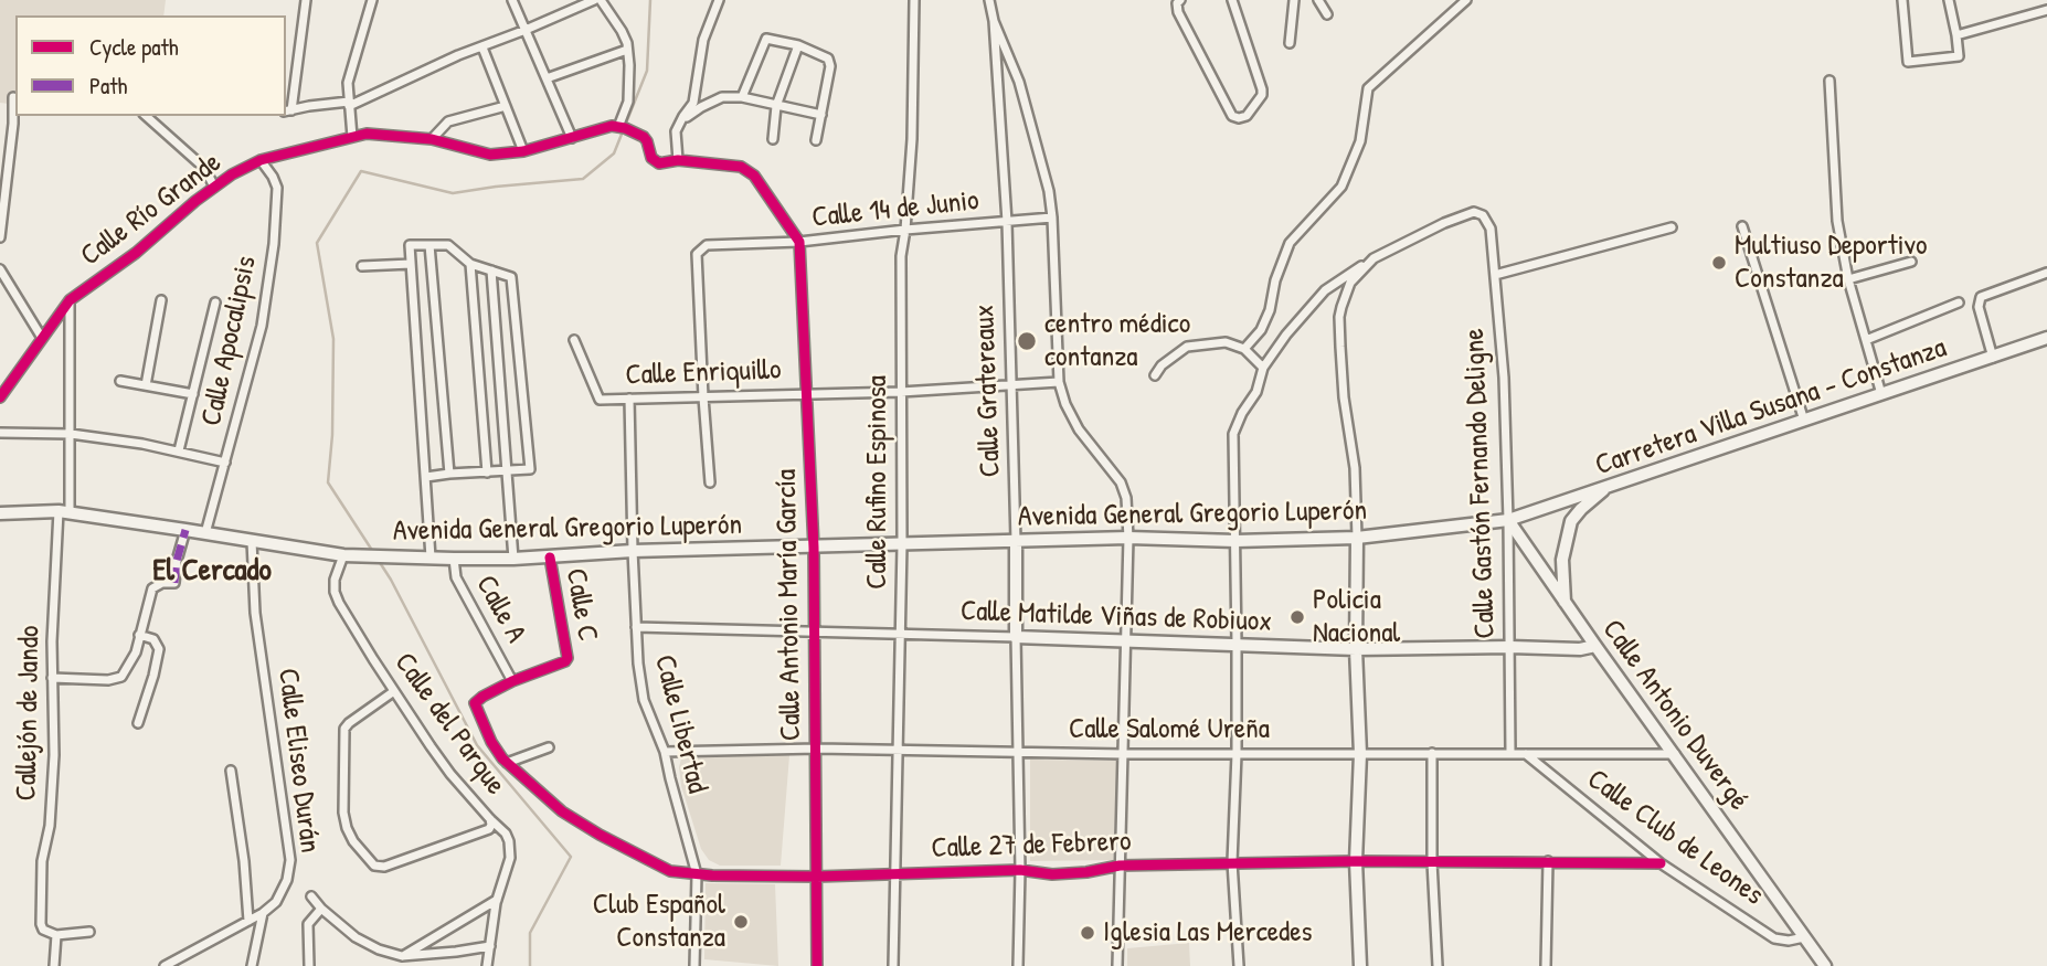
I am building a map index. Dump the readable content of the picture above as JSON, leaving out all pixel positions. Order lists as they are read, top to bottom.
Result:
{
  "streets": {
    "main road": [
      "Calle Gratereaux",
      "Carretera Villa Susana - Constanza",
      "Avenida General Gregorio Luperón",
      "Calle Matilde Viñas de Robiuox",
      "Calle Antonio Duvergé"
    ],
    "street": [
      "Calle Río Grande",
      "Calle 14 de Junio",
      "Calle Apocalipsis",
      "Calle Enriquillo",
      "Calle Rufino Espinosa",
      "Calle Gastón Fernando Deligne",
      "Calle C",
      "Calle Antonio María García",
      "Calle A",
      "Callejón de Jando",
      "Calle del Parque",
      "Calle Libertad",
      "Calle Salomé Ureña",
      "Calle Eliseo Durán",
      "Calle Club de Leones",
      "Calle 27 de Febrero"
    ]
  },
  "crossings": [
    ["Calle Río Grande", "Calle Apocalipsis"],
    ["Calle Río Grande", "Callejón de Jando"],
    ["Calle 14 de Junio", "Calle Enriquillo"],
    ["Calle 14 de Junio", "Calle Gratereaux"],
    ["Calle 14 de Junio", "Calle Rufino Espinosa"],
    ["Calle 14 de Junio", "Calle Antonio María García"],
    ["Calle Apocalipsis", "Avenida General Gregorio Luperón"],
    ["Calle Enriquillo", "Calle Gratereaux"],
    ["Calle Enriquillo", "Calle Rufino Espinosa"],
    ["Calle Enriquillo", "Calle Antonio María García"],
    ["Calle Enriquillo", "Calle Libertad"],
    ["Calle Gratereaux", "Avenida General Gregorio Luperón"],
    ["Calle Gratereaux", "Calle Matilde Viñas de Robiuox"],
    ["Calle Gratereaux", "Calle Salomé Ureña"],
    ["Calle Gratereaux", "Calle 27 de Febrero"],
    ["Carretera Villa Susana - Constanza", "Calle Gastón Fernando Deligne"],
    ["Carretera Villa Susana - Constanza", "Avenida General Gregorio Luperón"],
    ["Carretera Villa Susana - Constanza", "Calle Antonio Duvergé"],
    ["Calle Rufino Espinosa", "Avenida General Gregorio Luperón"],
    ["Calle Rufino Espinosa", "Calle Matilde Viñas de Robiuox"],
    ["Calle Rufino Espinosa", "Calle Salomé Ureña"],
    ["Calle Rufino Espinosa", "Calle 27 de Febrero"],
    ["Calle Gastón Fernando Deligne", "Avenida General Gregorio Luperón"],
    ["Calle Gastón Fernando Deligne", "Calle Matilde Viñas de Robiuox"],
    ["Calle Gastón Fernando Deligne", "Calle Antonio Duvergé"],
    ["Calle Gastón Fernando Deligne", "Calle Salomé Ureña"],
    ["Avenida General Gregorio Luperón", "Calle C"],
    ["Avenida General Gregorio Luperón", "Calle Antonio María García"],
    ["Avenida General Gregorio Luperón", "Calle A"],
    ["Avenida General Gregorio Luperón", "Callejón de Jando"],
    ["Avenida General Gregorio Luperón", "Calle Antonio Duvergé"],
    ["Avenida General Gregorio Luperón", "Calle del Parque"],
    ["Avenida General Gregorio Luperón", "Calle Libertad"],
    ["Avenida General Gregorio Luperón", "Calle Eliseo Durán"],
    ["Calle C", "Calle A"],
    ["Calle C", "Calle 27 de Febrero"],
    ["Calle Antonio María García", "Calle Matilde Viñas de Robiuox"],
    ["Calle Antonio María García", "Calle Salomé Ureña"],
    ["Calle Antonio María García", "Calle 27 de Febrero"],
    ["Calle A", "Calle 27 de Febrero"],
    ["Calle Matilde Viñas de Robiuox", "Calle Antonio Duvergé"],
    ["Calle Matilde Viñas de Robiuox", "Calle Libertad"],
    ["Calle Antonio Duvergé", "Calle Salomé Ureña"],
    ["Calle Antonio Duvergé", "Calle Club de Leones"],
    ["Calle Libertad", "Calle Salomé Ureña"],
    ["Calle Libertad", "Calle 27 de Febrero"],
    ["Calle Salomé Ureña", "Calle Club de Leones"],
    ["Calle Club de Leones", "Calle 27 de Febrero"]
  ],
  "districts": ["El Cercado"],
  "places": [
    "Multiuso Deportivo Constanza",
    "centro médico contanza",
    "Policia Nacional",
    "Club Español Constanza",
    "Iglesia Las Mercedes"
  ],
  "legend": ["Cycle path", "Path"]
}
